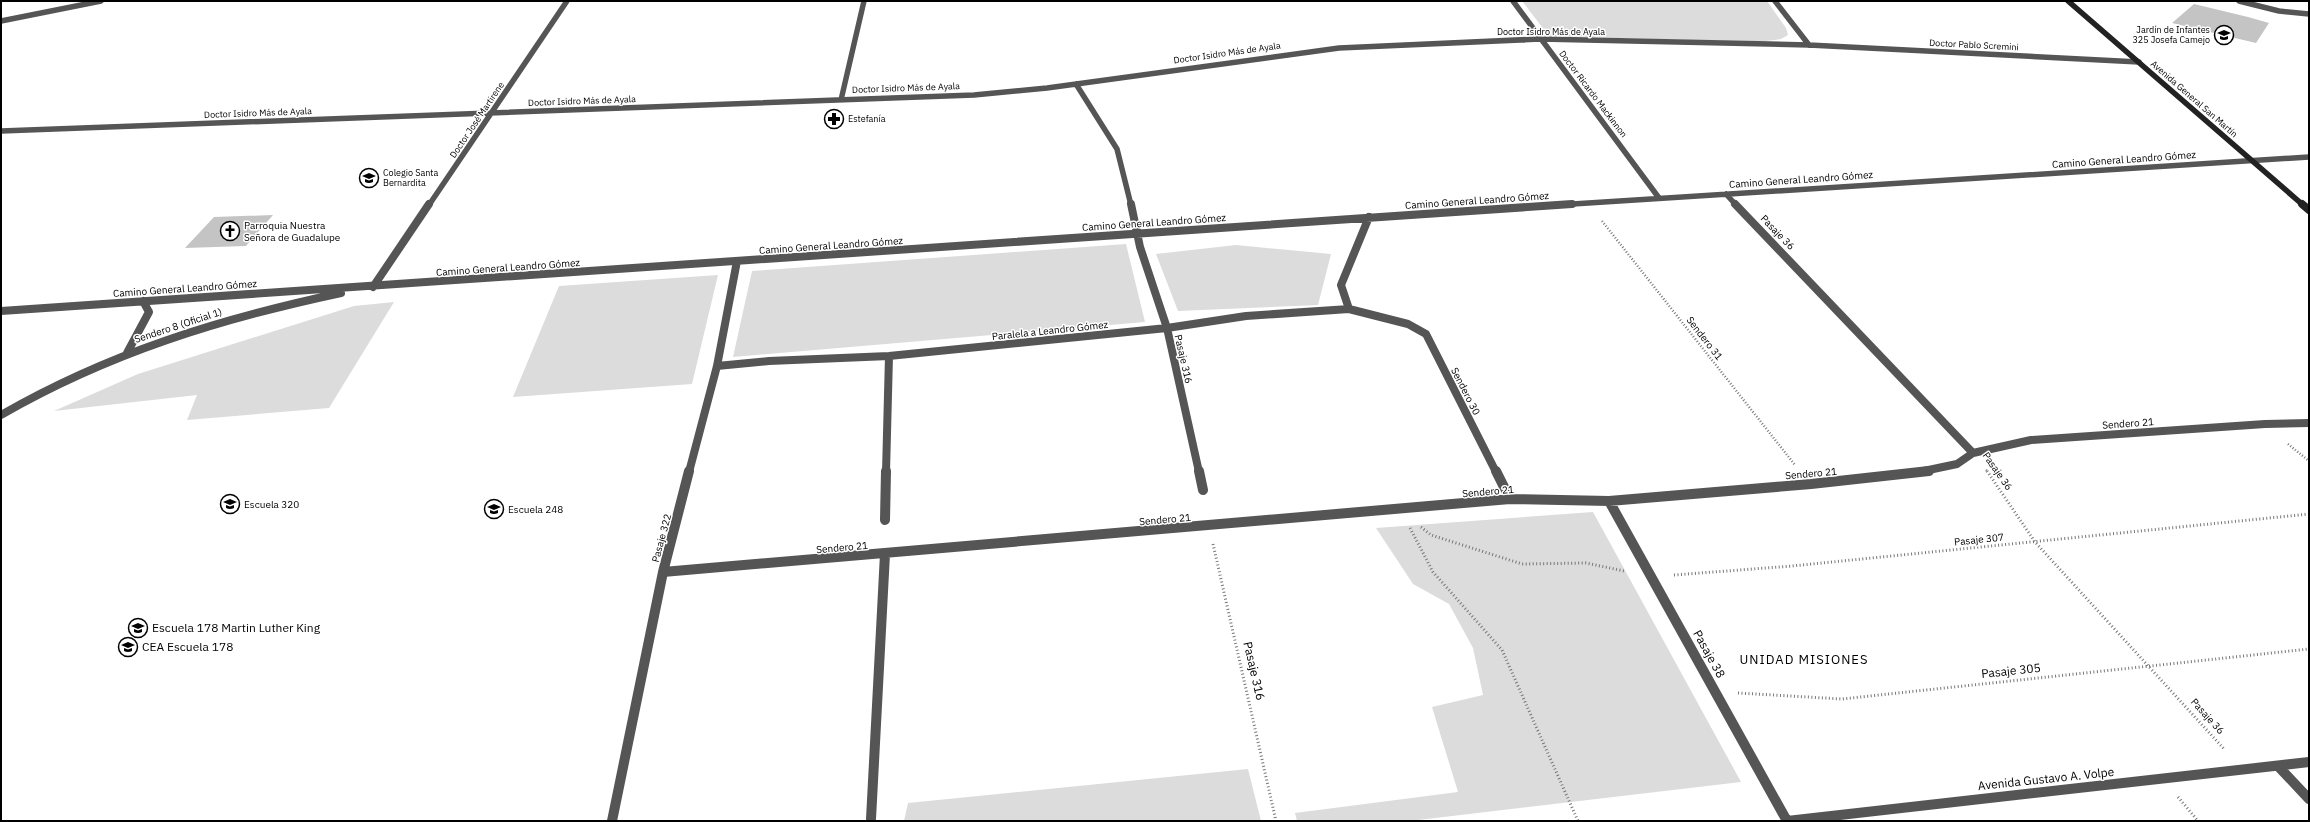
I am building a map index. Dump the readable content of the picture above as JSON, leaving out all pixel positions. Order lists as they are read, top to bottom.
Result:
{
  "streets": {
    "main road": ["Avenida General San Martín"],
    "street": [
      "Doctor Isidro Más de Ayala",
      "Doctor Pablo Scremini",
      "Doctor Ricardo Mackinnon",
      "Doctor José Martirene",
      "Camino General Leandro Gómez",
      "Pasaje 36",
      "Sendero 8 (Oficial 1)",
      "Paralela a Leandro Gómez",
      "Pasaje 316",
      "Sendero 30",
      "Sendero 21",
      "Pasaje 322",
      "Pasaje 38",
      "Avenida Gustavo A. Volpe"
    ],
    "path": ["Sendero 31", "Pasaje 307", "Pasaje 305"]
  },
  "crossings": [
    ["Doctor Isidro Más de Ayala", "Doctor Pablo Scremini"],
    ["Doctor Isidro Más de Ayala", "Doctor Ricardo Mackinnon"],
    ["Doctor Isidro Más de Ayala", "Doctor José Martirene"],
    ["Doctor Isidro Más de Ayala", "Pasaje 316"],
    ["Doctor Pablo Scremini", "Avenida General San Martín"],
    ["Doctor Ricardo Mackinnon", "Camino General Leandro Gómez"],
    ["Avenida General San Martín", "Camino General Leandro Gómez"],
    ["Doctor José Martirene", "Camino General Leandro Gómez"],
    ["Doctor José Martirene", "Sendero 8 (Oficial 1)"],
    ["Camino General Leandro Gómez", "Pasaje 36"],
    ["Camino General Leandro Gómez", "Sendero 8 (Oficial 1)"],
    ["Camino General Leandro Gómez", "Sendero 31"],
    ["Camino General Leandro Gómez", "Pasaje 316"],
    ["Camino General Leandro Gómez", "Pasaje 322"],
    ["Pasaje 36", "Sendero 21"],
    ["Pasaje 36", "Pasaje 307"],
    ["Pasaje 36", "Pasaje 305"],
    ["Pasaje 36", "Avenida Gustavo A. Volpe"],
    ["Paralela a Leandro Gómez", "Pasaje 316"],
    ["Paralela a Leandro Gómez", "Sendero 30"],
    ["Paralela a Leandro Gómez", "Pasaje 322"],
    ["Sendero 31", "Sendero 21"],
    ["Pasaje 316", "Sendero 21"],
    ["Sendero 30", "Sendero 21"],
    ["Sendero 21", "Pasaje 322"],
    ["Sendero 21", "Pasaje 307"],
    ["Sendero 21", "Pasaje 38"],
    ["Pasaje 307", "Pasaje 38"],
    ["Pasaje 38", "Pasaje 305"],
    ["Pasaje 38", "Avenida Gustavo A. Volpe"]
  ],
  "districts": ["UNIDAD MISIONES"],
  "places": {
    "school or university": [
      "Jardín de Infantes 325 Josefa Camejo",
      "Colegio Santa Bernardita",
      "Escuela 320",
      "Escuela 248",
      "Escuela 178 Martin Luther King",
      "CEA Escuela 178"
    ],
    "pharmacy": ["Estefanía"],
    "church": ["Parroquia Nuestra Señora de Guadalupe"]
  }
}
